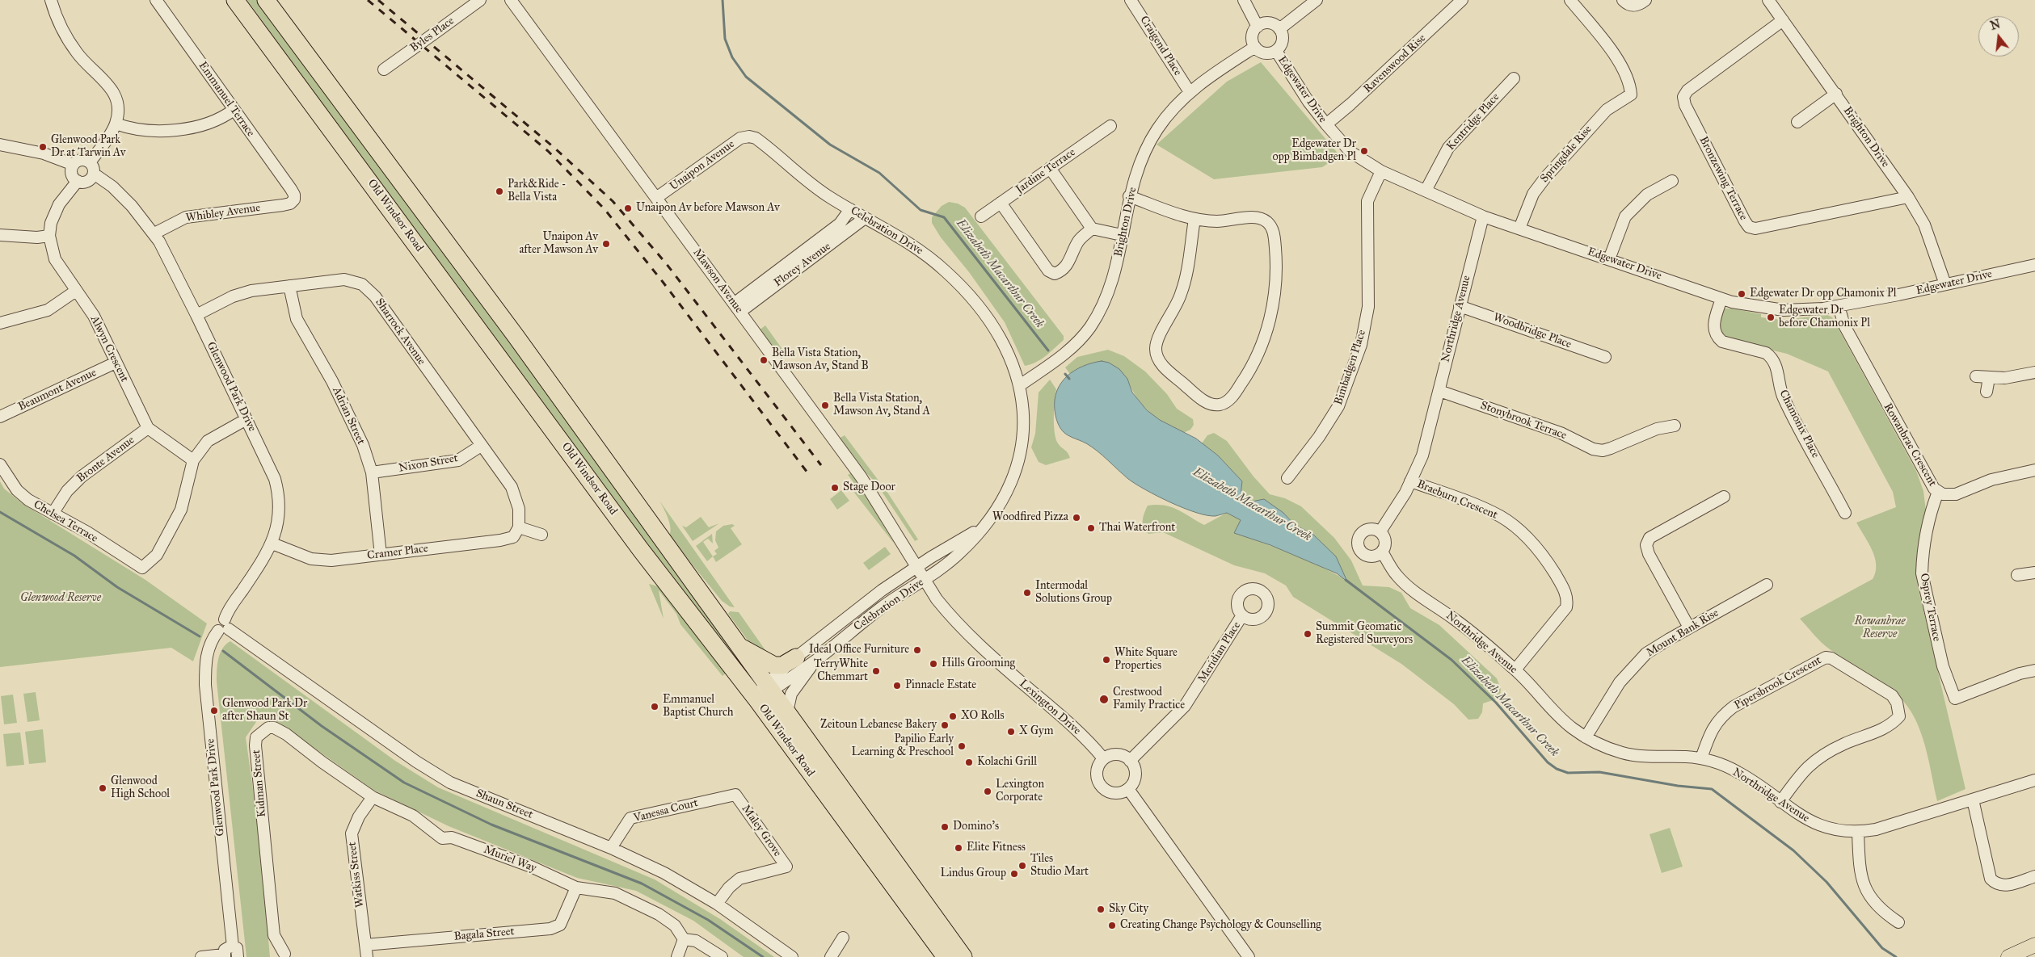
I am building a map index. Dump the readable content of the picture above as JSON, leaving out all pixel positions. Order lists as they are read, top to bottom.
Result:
{
  "streets": {
    "highway": ["Old Windsor Road"],
    "street": [
      "Byles Place",
      "Craigend Place",
      "Ravenswood Rise",
      "Edgewater Drive",
      "Emmanuel Terrace",
      "Kentridge Place",
      "Brighton Drive",
      "Springdale Rise",
      "Unaipon Avenue",
      "Jardine Terrace",
      "Bronzewing Terrace",
      "Whibley Avenue",
      "Celebration Drive",
      "Florey Avenue",
      "Mawson Avenue",
      "Northridge Avenue",
      "Woodbridge Place",
      "Sharrock Avenue",
      "Alwyn Crescent",
      "Bimbadgen Place",
      "Glenwood Park Drive",
      "Beaumont Avenue",
      "Adrian Street",
      "Stonybrook Terrace",
      "Chamonix Place",
      "Rowanbrae Crescent",
      "Bronte Avenue",
      "Nixon Street",
      "Braeburn Crescent",
      "Chelsea Terrace",
      "Cramer Place",
      "Osprey Terrace",
      "Mount Bank Rise",
      "Meridian Place",
      "Pipersbrook Crescent",
      "Lexington Drive",
      "Kidman Street",
      "Shaun Street",
      "Vanessa Court",
      "Maley Grove",
      "Muriel Way",
      "Watkiss Street",
      "Bagala Street"
    ]
  },
  "crossings": [
    ["Craigend Place", "Brighton Drive"],
    ["Ravenswood Rise", "Edgewater Drive"],
    ["Edgewater Drive", "Kentridge Place"],
    ["Edgewater Drive", "Brighton Drive"],
    ["Edgewater Drive", "Springdale Rise"],
    ["Edgewater Drive", "Northridge Avenue"],
    ["Edgewater Drive", "Bimbadgen Place"],
    ["Edgewater Drive", "Chamonix Place"],
    ["Edgewater Drive", "Rowanbrae Crescent"],
    ["Emmanuel Terrace", "Whibley Avenue"],
    ["Brighton Drive", "Bronzewing Terrace"],
    ["Brighton Drive", "Celebration Drive"],
    ["Unaipon Avenue", "Celebration Drive"],
    ["Unaipon Avenue", "Mawson Avenue"],
    ["Whibley Avenue", "Glenwood Park Drive"],
    ["Old Windsor Road", "Celebration Drive"],
    ["Celebration Drive", "Florey Avenue"],
    ["Celebration Drive", "Mawson Avenue"],
    ["Celebration Drive", "Lexington Drive"],
    ["Florey Avenue", "Mawson Avenue"],
    ["Mawson Avenue", "Lexington Drive"],
    ["Northridge Avenue", "Woodbridge Place"],
    ["Northridge Avenue", "Stonybrook Terrace"],
    ["Northridge Avenue", "Braeburn Crescent"],
    ["Northridge Avenue", "Mount Bank Rise"],
    ["Northridge Avenue", "Pipersbrook Crescent"],
    ["Sharrock Avenue", "Glenwood Park Drive"],
    ["Sharrock Avenue", "Adrian Street"],
    ["Sharrock Avenue", "Nixon Street"],
    ["Sharrock Avenue", "Cramer Place"],
    ["Alwyn Crescent", "Glenwood Park Drive"],
    ["Alwyn Crescent", "Beaumont Avenue"],
    ["Alwyn Crescent", "Bronte Avenue"],
    ["Alwyn Crescent", "Chelsea Terrace"],
    ["Glenwood Park Drive", "Cramer Place"],
    ["Glenwood Park Drive", "Shaun Street"],
    ["Adrian Street", "Nixon Street"],
    ["Adrian Street", "Cramer Place"],
    ["Rowanbrae Crescent", "Osprey Terrace"],
    ["Bronte Avenue", "Chelsea Terrace"],
    ["Meridian Place", "Lexington Drive"],
    ["Kidman Street", "Muriel Way"],
    ["Kidman Street", "Watkiss Street"],
    ["Shaun Street", "Vanessa Court"],
    ["Shaun Street", "Maley Grove"],
    ["Vanessa Court", "Maley Grove"],
    ["Muriel Way", "Bagala Street"],
    ["Watkiss Street", "Bagala Street"]
  ],
  "water": ["Elizabeth Macarthur Creek"],
  "parks": ["Glenwood Reserve", "Rowanbrae Reserve"],
  "places": [
    "Glenwood Park Dr at Tarwin Av",
    "Edgewater Dr opp Bimbadgen Pl",
    "Park&Ride - Bella Vista",
    "Unaipon Av before Mawson Av",
    "Unaipon Av after Mawson Av",
    "Edgewater Dr opp Chamonix Pl",
    "Edgewater Dr before Chamonix Pl",
    "Bella Vista Station, Mawson Av, Stand B",
    "Bella Vista Station, Mawson Av, Stand A",
    "Stage Door",
    "Woodfired Pizza",
    "Thai Waterfront",
    "Intermodal Solutions Group",
    "Summit Geomatic Registered Surveyors",
    "Ideal Office Furniture",
    "White Square Properties",
    "Hills Grooming",
    "TerryWhite Chemmart",
    "Pinnacle Estate",
    "Crestwood Family Practice",
    "Emmanuel Baptist Church",
    "Glenwood Park Dr after Shaun St",
    "XO Rolls",
    "Zeitoun Lebanese Bakery",
    "X Gym",
    "Papilio Early Learning & Preschool",
    "Kolachi Grill",
    "Glenwood High School",
    "Lexington Corporate",
    "Domino's",
    "Elite Fitness",
    "Tiles Studio Mart",
    "Lindus Group",
    "Sky City",
    "Creating Change Psychology & Counselling"
  ],
  "north": "top"
}
